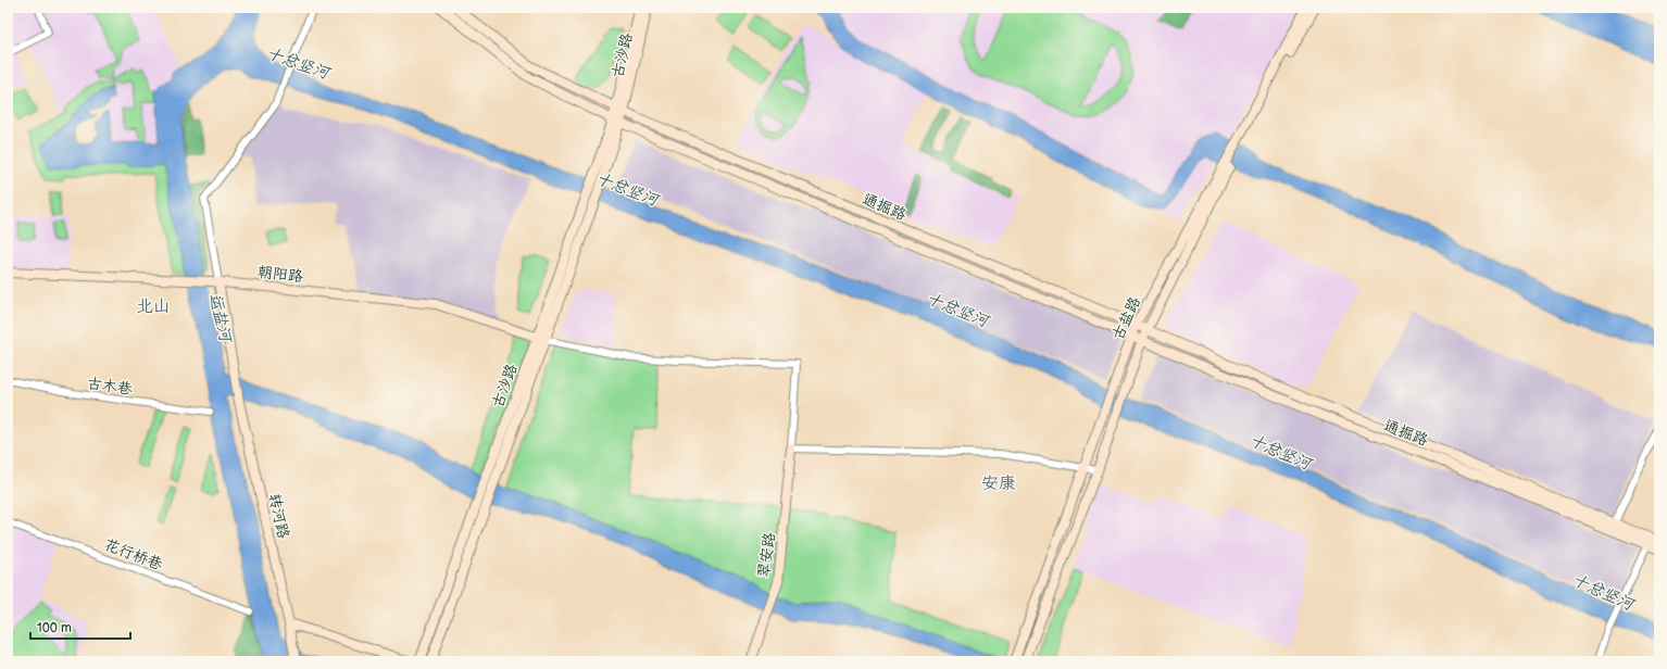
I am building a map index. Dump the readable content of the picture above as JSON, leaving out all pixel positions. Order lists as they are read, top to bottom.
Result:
{
  "streets": {
    "main road": [
      "古沙路",
      "通掘路",
      "朝阳路",
      "古盐路",
      "转河路",
      "翠安路"
    ],
    "street": ["古木巷", "花行桥巷"]
  },
  "crossings": [
    ["古沙路", "通掘路"],
    ["古沙路", "朝阳路"],
    ["通掘路", "古盐路"],
    ["朝阳路", "转河路"]
  ],
  "districts": ["北山", "安康"],
  "water": ["十总竖河", "运盐河"],
  "scale_bar": "100 m"
}
